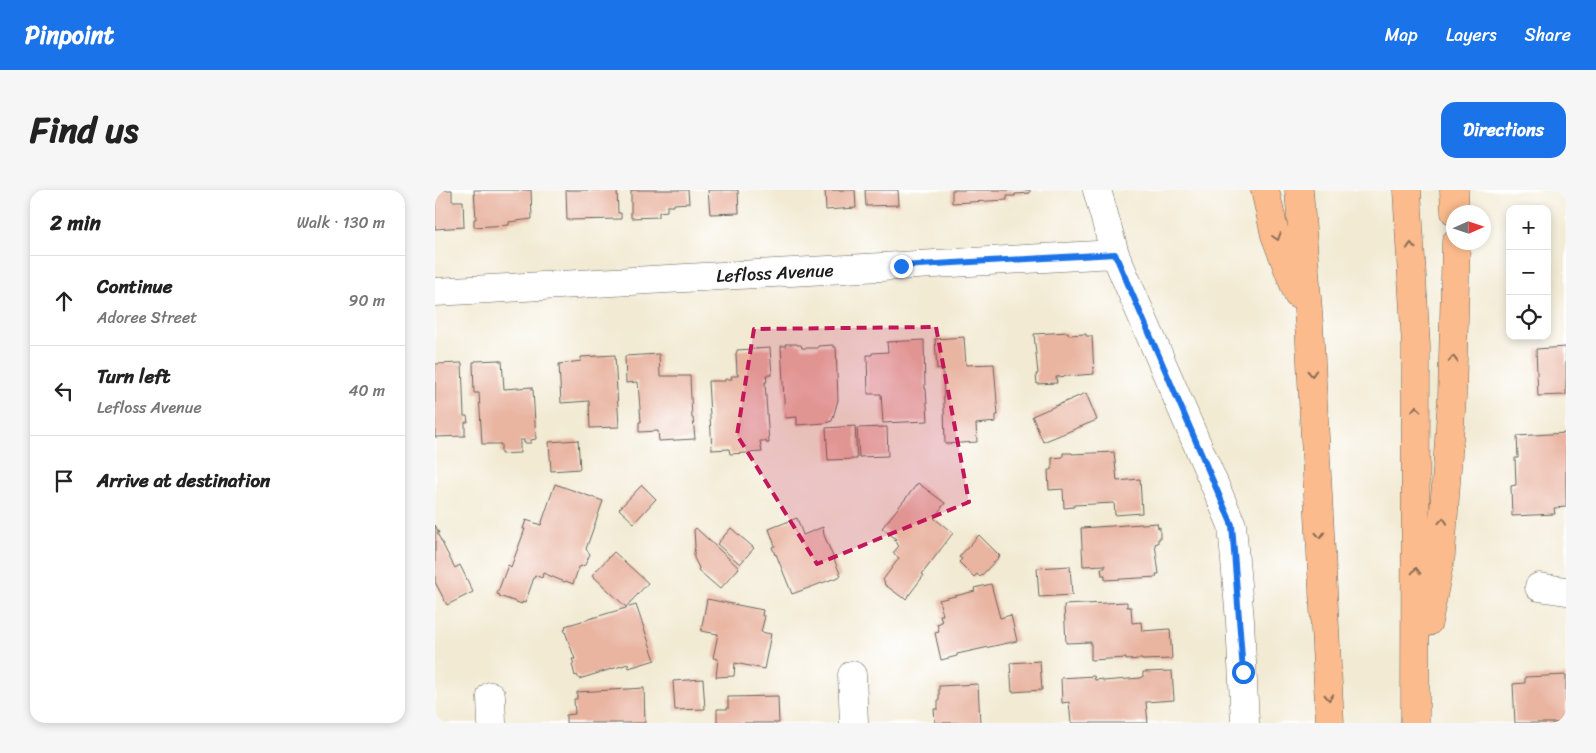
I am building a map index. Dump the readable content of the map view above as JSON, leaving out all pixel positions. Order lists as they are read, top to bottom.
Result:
{
  "streets": {
    "street": ["Lefloss Avenue"]
  },
  "north": "right",
  "page": {
    "header": "Pinpoint",
    "nav": ["Map", "Layers", "Share"],
    "title": "Find us",
    "buttons": "Directions",
    "heading": ["2 min", "Walk · 130 m"],
    "map_buttons": ["+", "−"],
    "list": [
      ["Continue", "Adoree Street", "90 m"],
      ["Turn left", "Lefloss Avenue", "40 m"],
      "Arrive at destination"
    ]
  }
}
